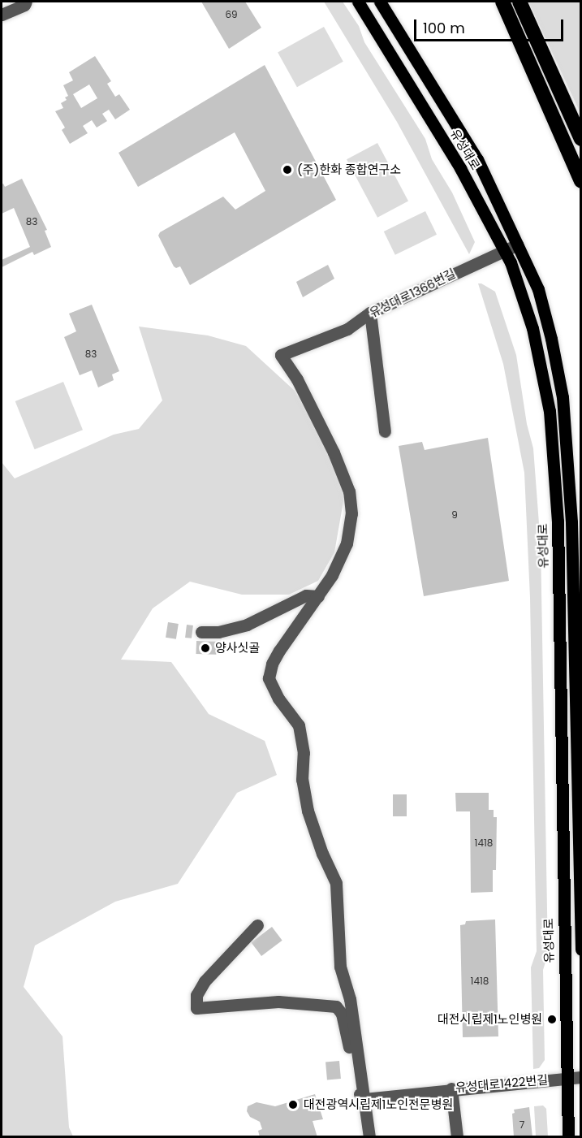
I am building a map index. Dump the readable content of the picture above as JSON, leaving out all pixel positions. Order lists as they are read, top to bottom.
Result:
{
  "streets": {
    "main road": ["유성대로"],
    "street": ["유성대로1366번길", "유성대로1422번길"]
  },
  "crossings": [
    ["유성대로", "유성대로1366번길"],
    ["유성대로", "유성대로1422번길"]
  ],
  "places": [
    "(주)한화 종합연구소",
    "양사싯골",
    "대전시립제1노인병원",
    "대전광역시립제1노인전문병원"
  ],
  "house_numbers": [
    "69",
    "83",
    "83",
    "9",
    "1418",
    "1418",
    "7"
  ],
  "scale_bar": "100 m"
}
